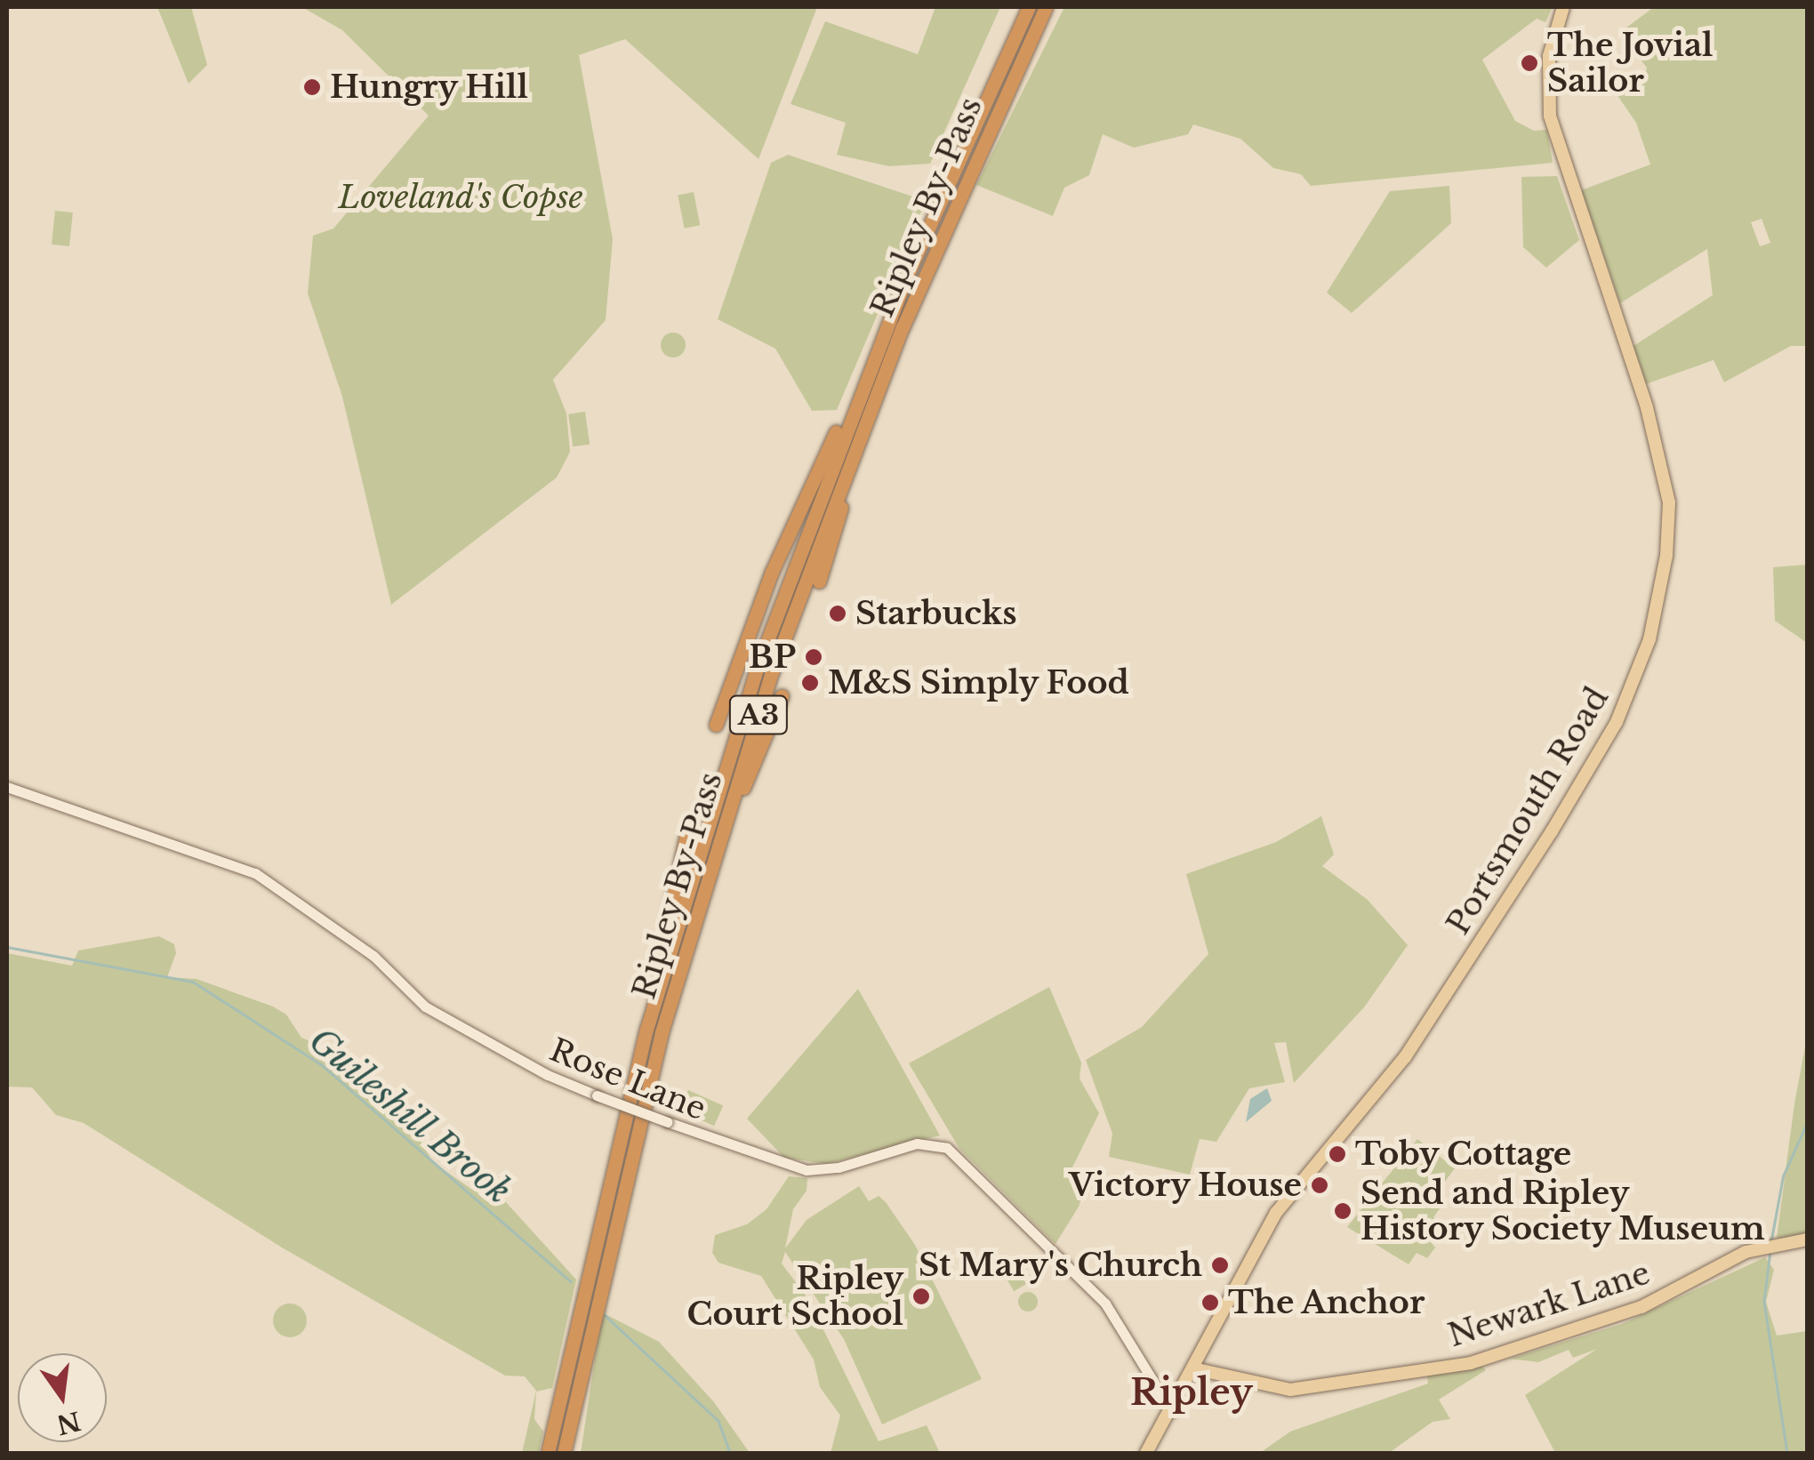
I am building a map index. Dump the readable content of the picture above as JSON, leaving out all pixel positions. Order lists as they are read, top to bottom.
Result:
{
  "streets": {
    "highway": ["Ripley By-Pass", "A3"],
    "main road": ["Portsmouth Road", "Newark Lane"],
    "street": ["Rose Lane"]
  },
  "crossings": [
    ["Portsmouth Road", "Rose Lane"],
    ["Portsmouth Road", "Newark Lane"]
  ],
  "districts": ["Ripley"],
  "water": ["Guileshill Brook"],
  "parks": ["Loveland's Copse"],
  "places": [
    "The Jovial Sailor",
    "Hungry Hill",
    "Starbucks",
    "BP",
    "M&S Simply Food",
    "Toby Cottage",
    "Victory House",
    "Send and Ripley History Society Museum",
    "St Mary's Church",
    "Ripley Court School",
    "The Anchor"
  ],
  "north": "bottom"
}
